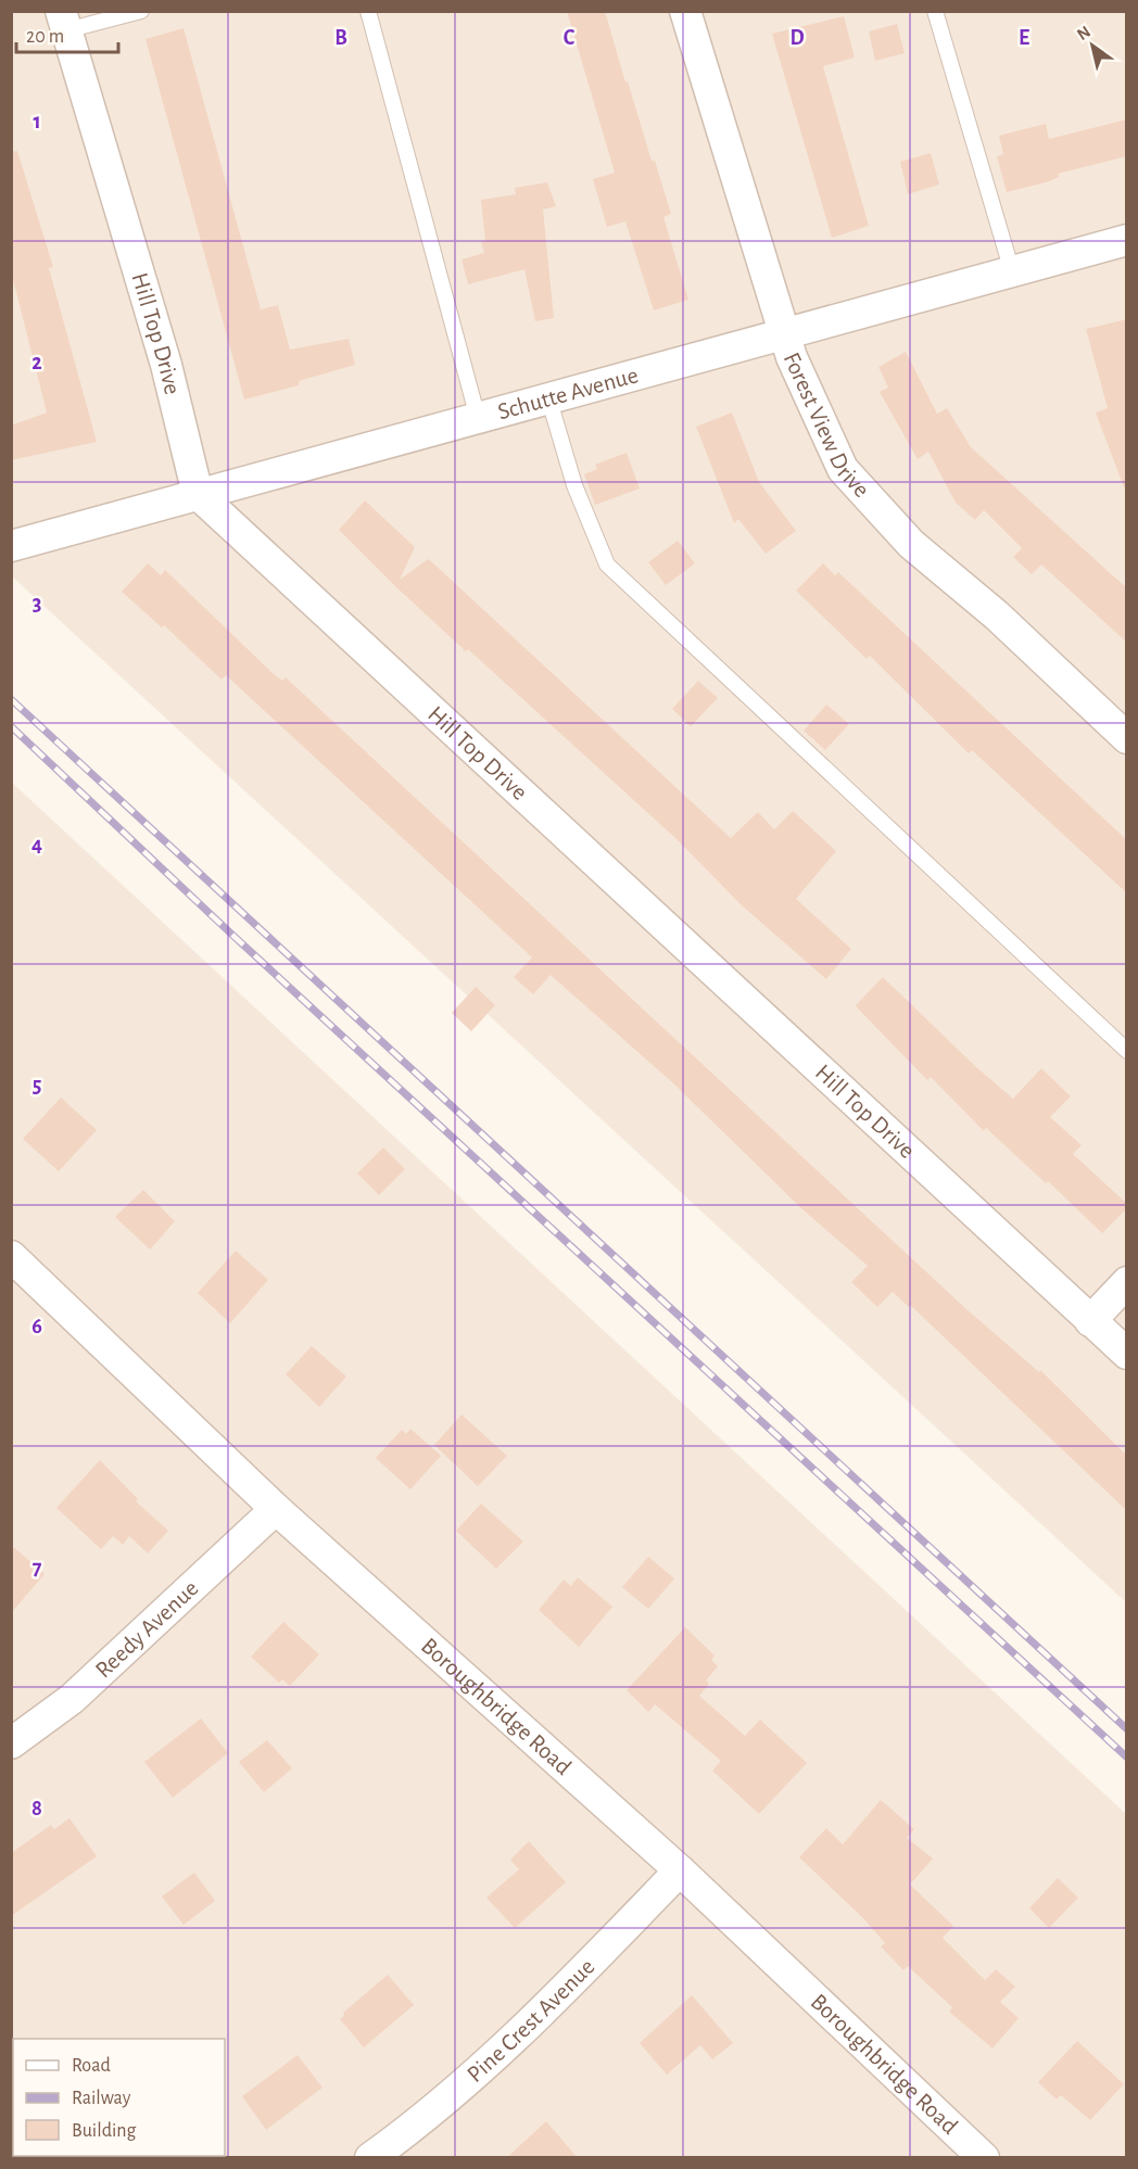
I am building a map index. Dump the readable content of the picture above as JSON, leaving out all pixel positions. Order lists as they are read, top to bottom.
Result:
{
  "streets": {
    "street": [
      "Hill Top Drive",
      "Schutte Avenue",
      "Forest View Drive",
      "Reedy Avenue",
      "Boroughbridge Road",
      "Pine Crest Avenue"
    ]
  },
  "crossings": [
    ["Hill Top Drive", "Schutte Avenue"],
    ["Schutte Avenue", "Forest View Drive"],
    ["Reedy Avenue", "Boroughbridge Road"],
    ["Boroughbridge Road", "Pine Crest Avenue"]
  ],
  "legend": ["Road", "Railway", "Building"],
  "scale_bar": "20 m",
  "north": "top left",
  "grid": {
    "columns": [
      "B",
      "C",
      "D",
      "E"
    ],
    "rows": [
      "1",
      "2",
      "3",
      "4",
      "5",
      "6",
      "7",
      "8"
    ]
  }
}
